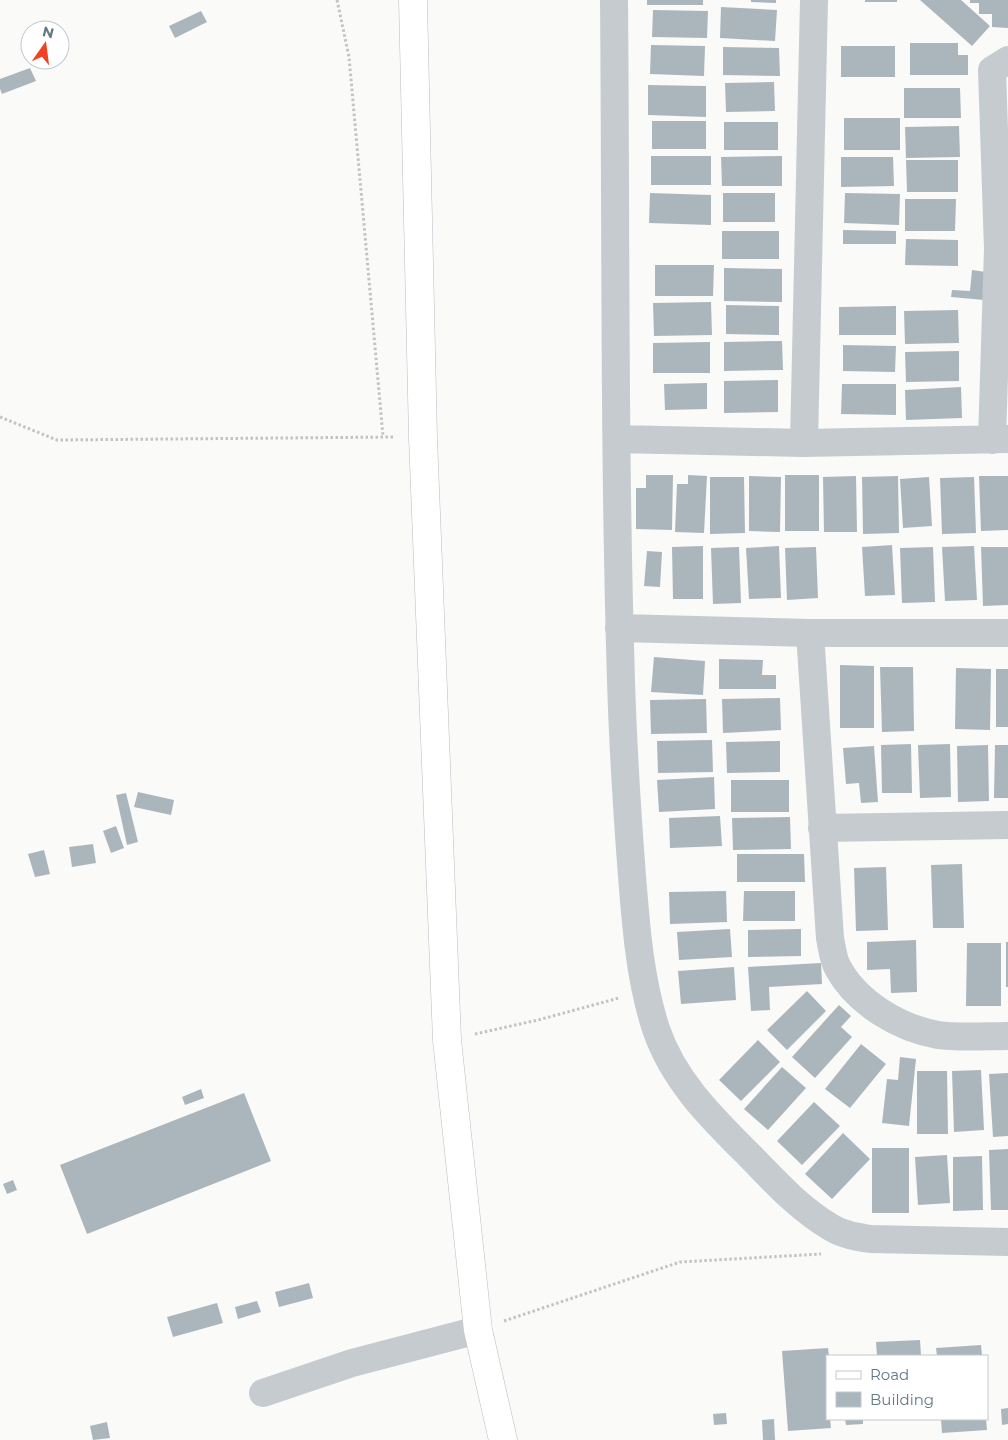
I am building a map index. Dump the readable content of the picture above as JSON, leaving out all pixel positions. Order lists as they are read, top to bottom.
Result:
{
  "legend": ["Road", "Building"],
  "north": "top"
}
